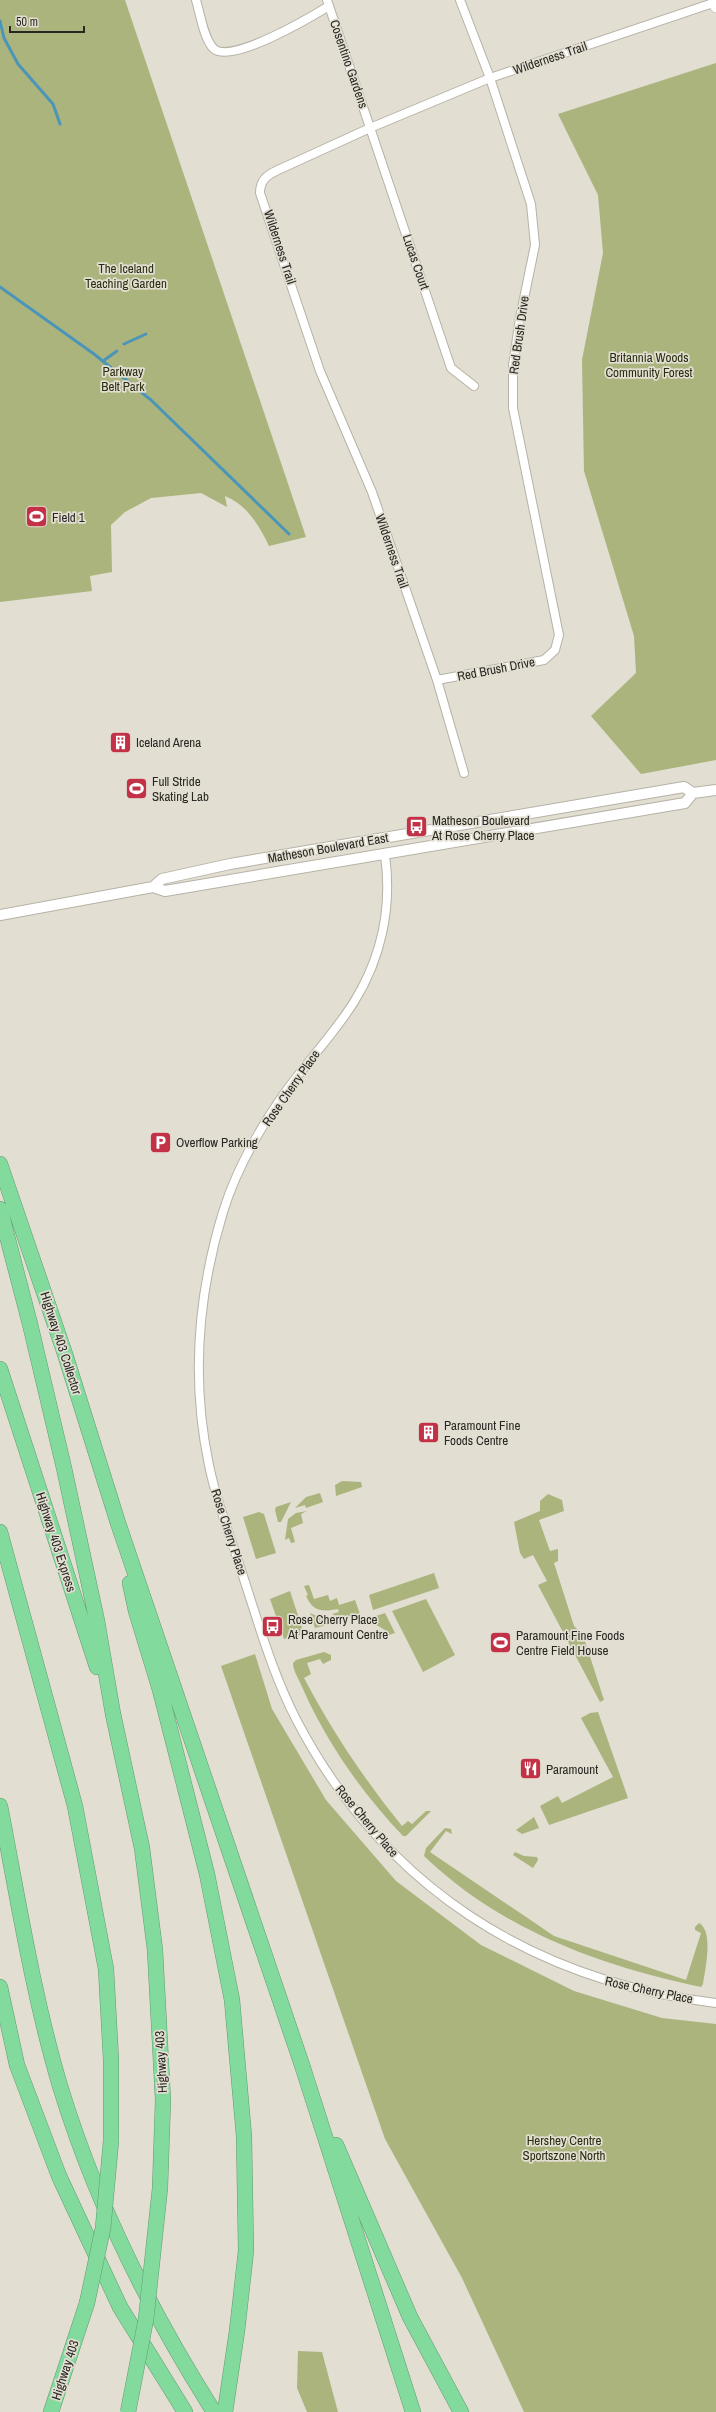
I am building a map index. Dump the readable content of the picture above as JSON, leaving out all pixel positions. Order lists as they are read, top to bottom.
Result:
{
  "streets": {
    "highway": ["Highway 403 Collector", "Highway 403 Express", "Highway 403"],
    "street": [
      "Wilderness Trail",
      "Cosentino Gardens",
      "Lucas Court",
      "Red Brush Drive",
      "Matheson Boulevard East",
      "Rose Cherry Place"
    ]
  },
  "crossings": [
    ["Wilderness Trail", "Cosentino Gardens"],
    ["Wilderness Trail", "Lucas Court"],
    ["Wilderness Trail", "Red Brush Drive"],
    ["Cosentino Gardens", "Lucas Court"],
    ["Matheson Boulevard East", "Rose Cherry Place"],
    ["Highway 403 Express", "Highway 403"]
  ],
  "parks": [
    "The Iceland Teaching Garden",
    "Britannia Woods Community Forest",
    "Parkway Belt Park",
    "Hershey Centre Sportszone North"
  ],
  "places": {
    "sports": ["Field 1", "Full Stride Skating Lab", "Paramount Fine Foods Centre Field House"],
    "building": ["Iceland Arena", "Paramount Fine Foods Centre"],
    "bus stop": ["Matheson Boulevard At Rose Cherry Place", "Rose Cherry Place At Paramount Centre"],
    "parking": ["Overflow Parking"],
    "restaurant": ["Paramount"]
  },
  "scale_bar": "50 m"
}
